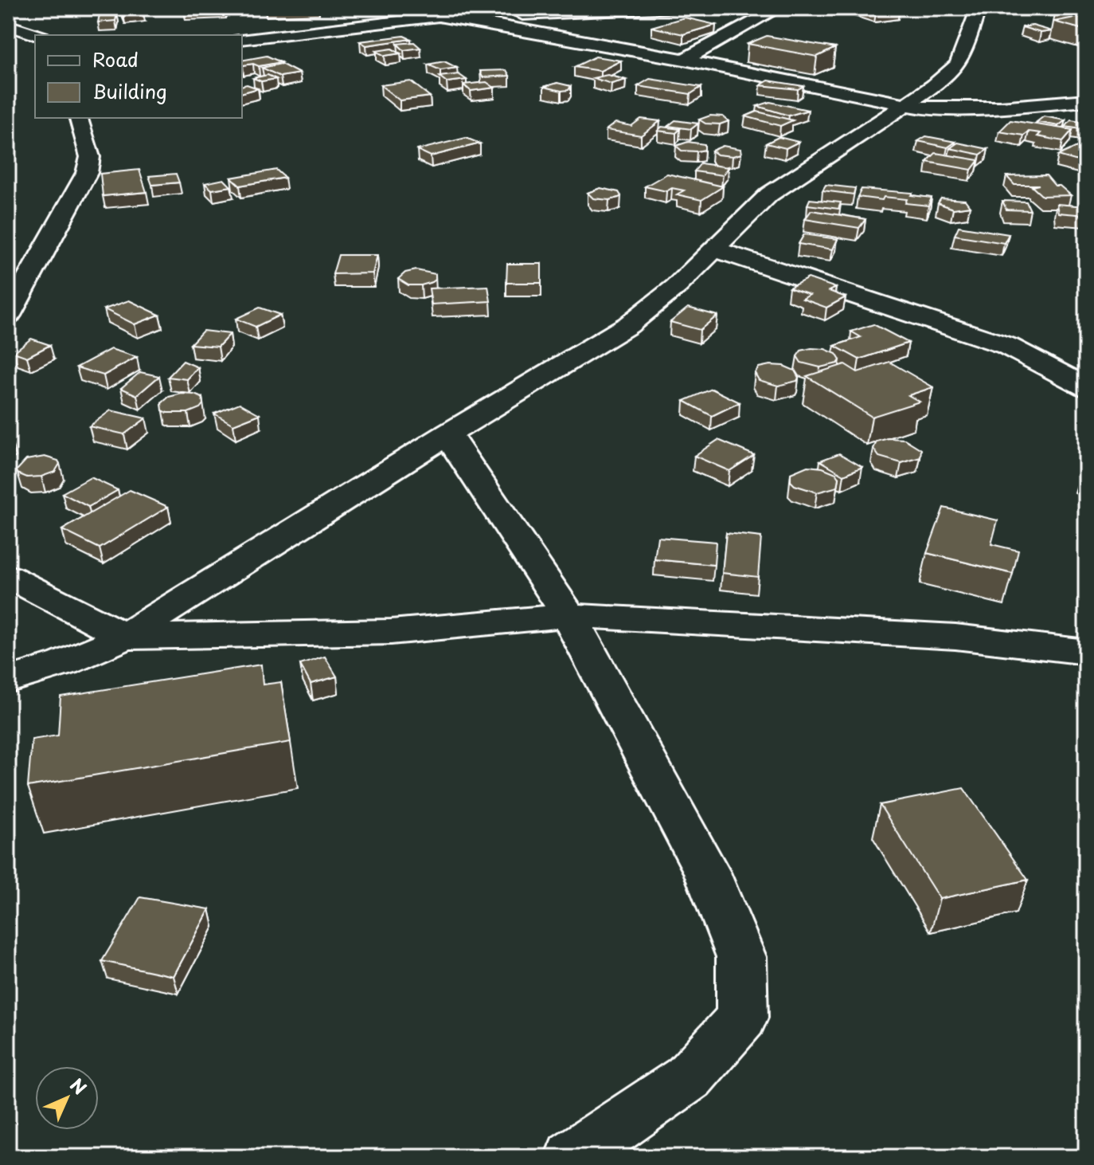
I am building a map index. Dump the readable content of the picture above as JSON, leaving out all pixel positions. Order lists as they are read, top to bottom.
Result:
{
  "legend": ["Road", "Building"],
  "north": "top right"
}
